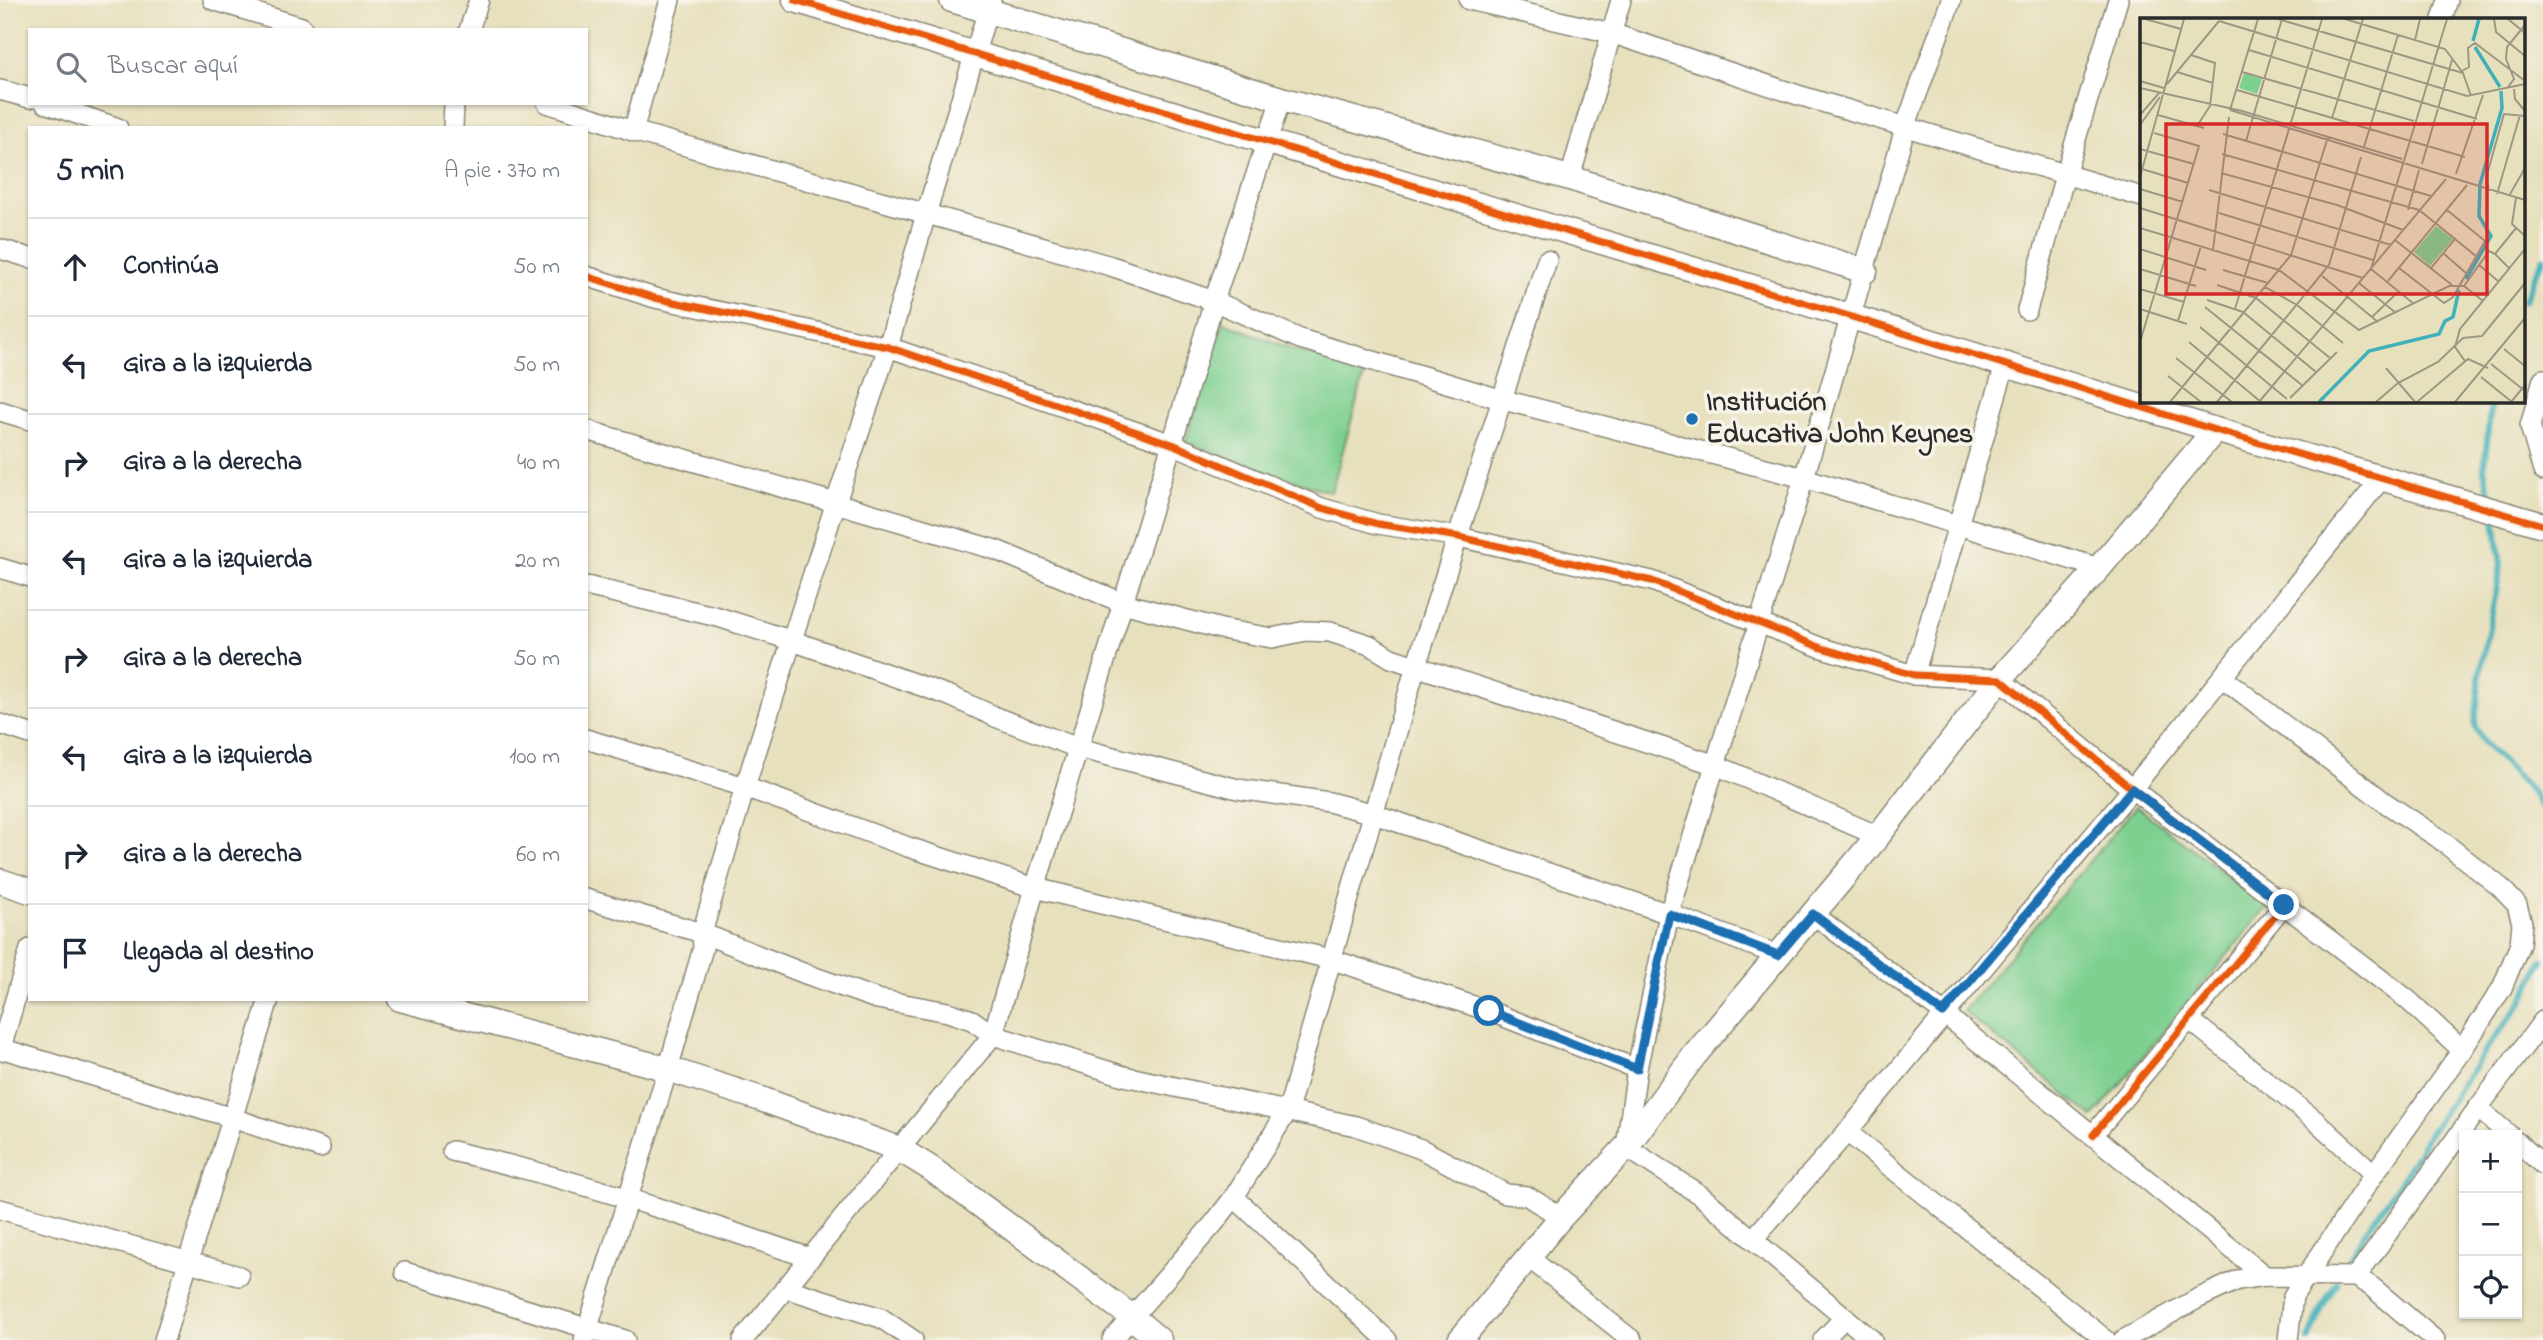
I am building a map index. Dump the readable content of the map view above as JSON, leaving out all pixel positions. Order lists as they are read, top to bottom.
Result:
{
  "places": ["Institución Educativa John Keynes"],
  "page": {
    "search": "Buscar aquí",
    "heading": ["5 min", "A pie · 370 m"],
    "list": [
      ["Continúa", "50 m"],
      ["Gira a la izquierda", "50 m"],
      ["Gira a la derecha", "40 m"],
      ["Gira a la izquierda", "20 m"],
      ["Gira a la derecha", "50 m"],
      ["Gira a la izquierda", "100 m"],
      ["Gira a la derecha", "60 m"],
      "Llegada al destino"
    ],
    "map_buttons": ["+", "−"]
  }
}
